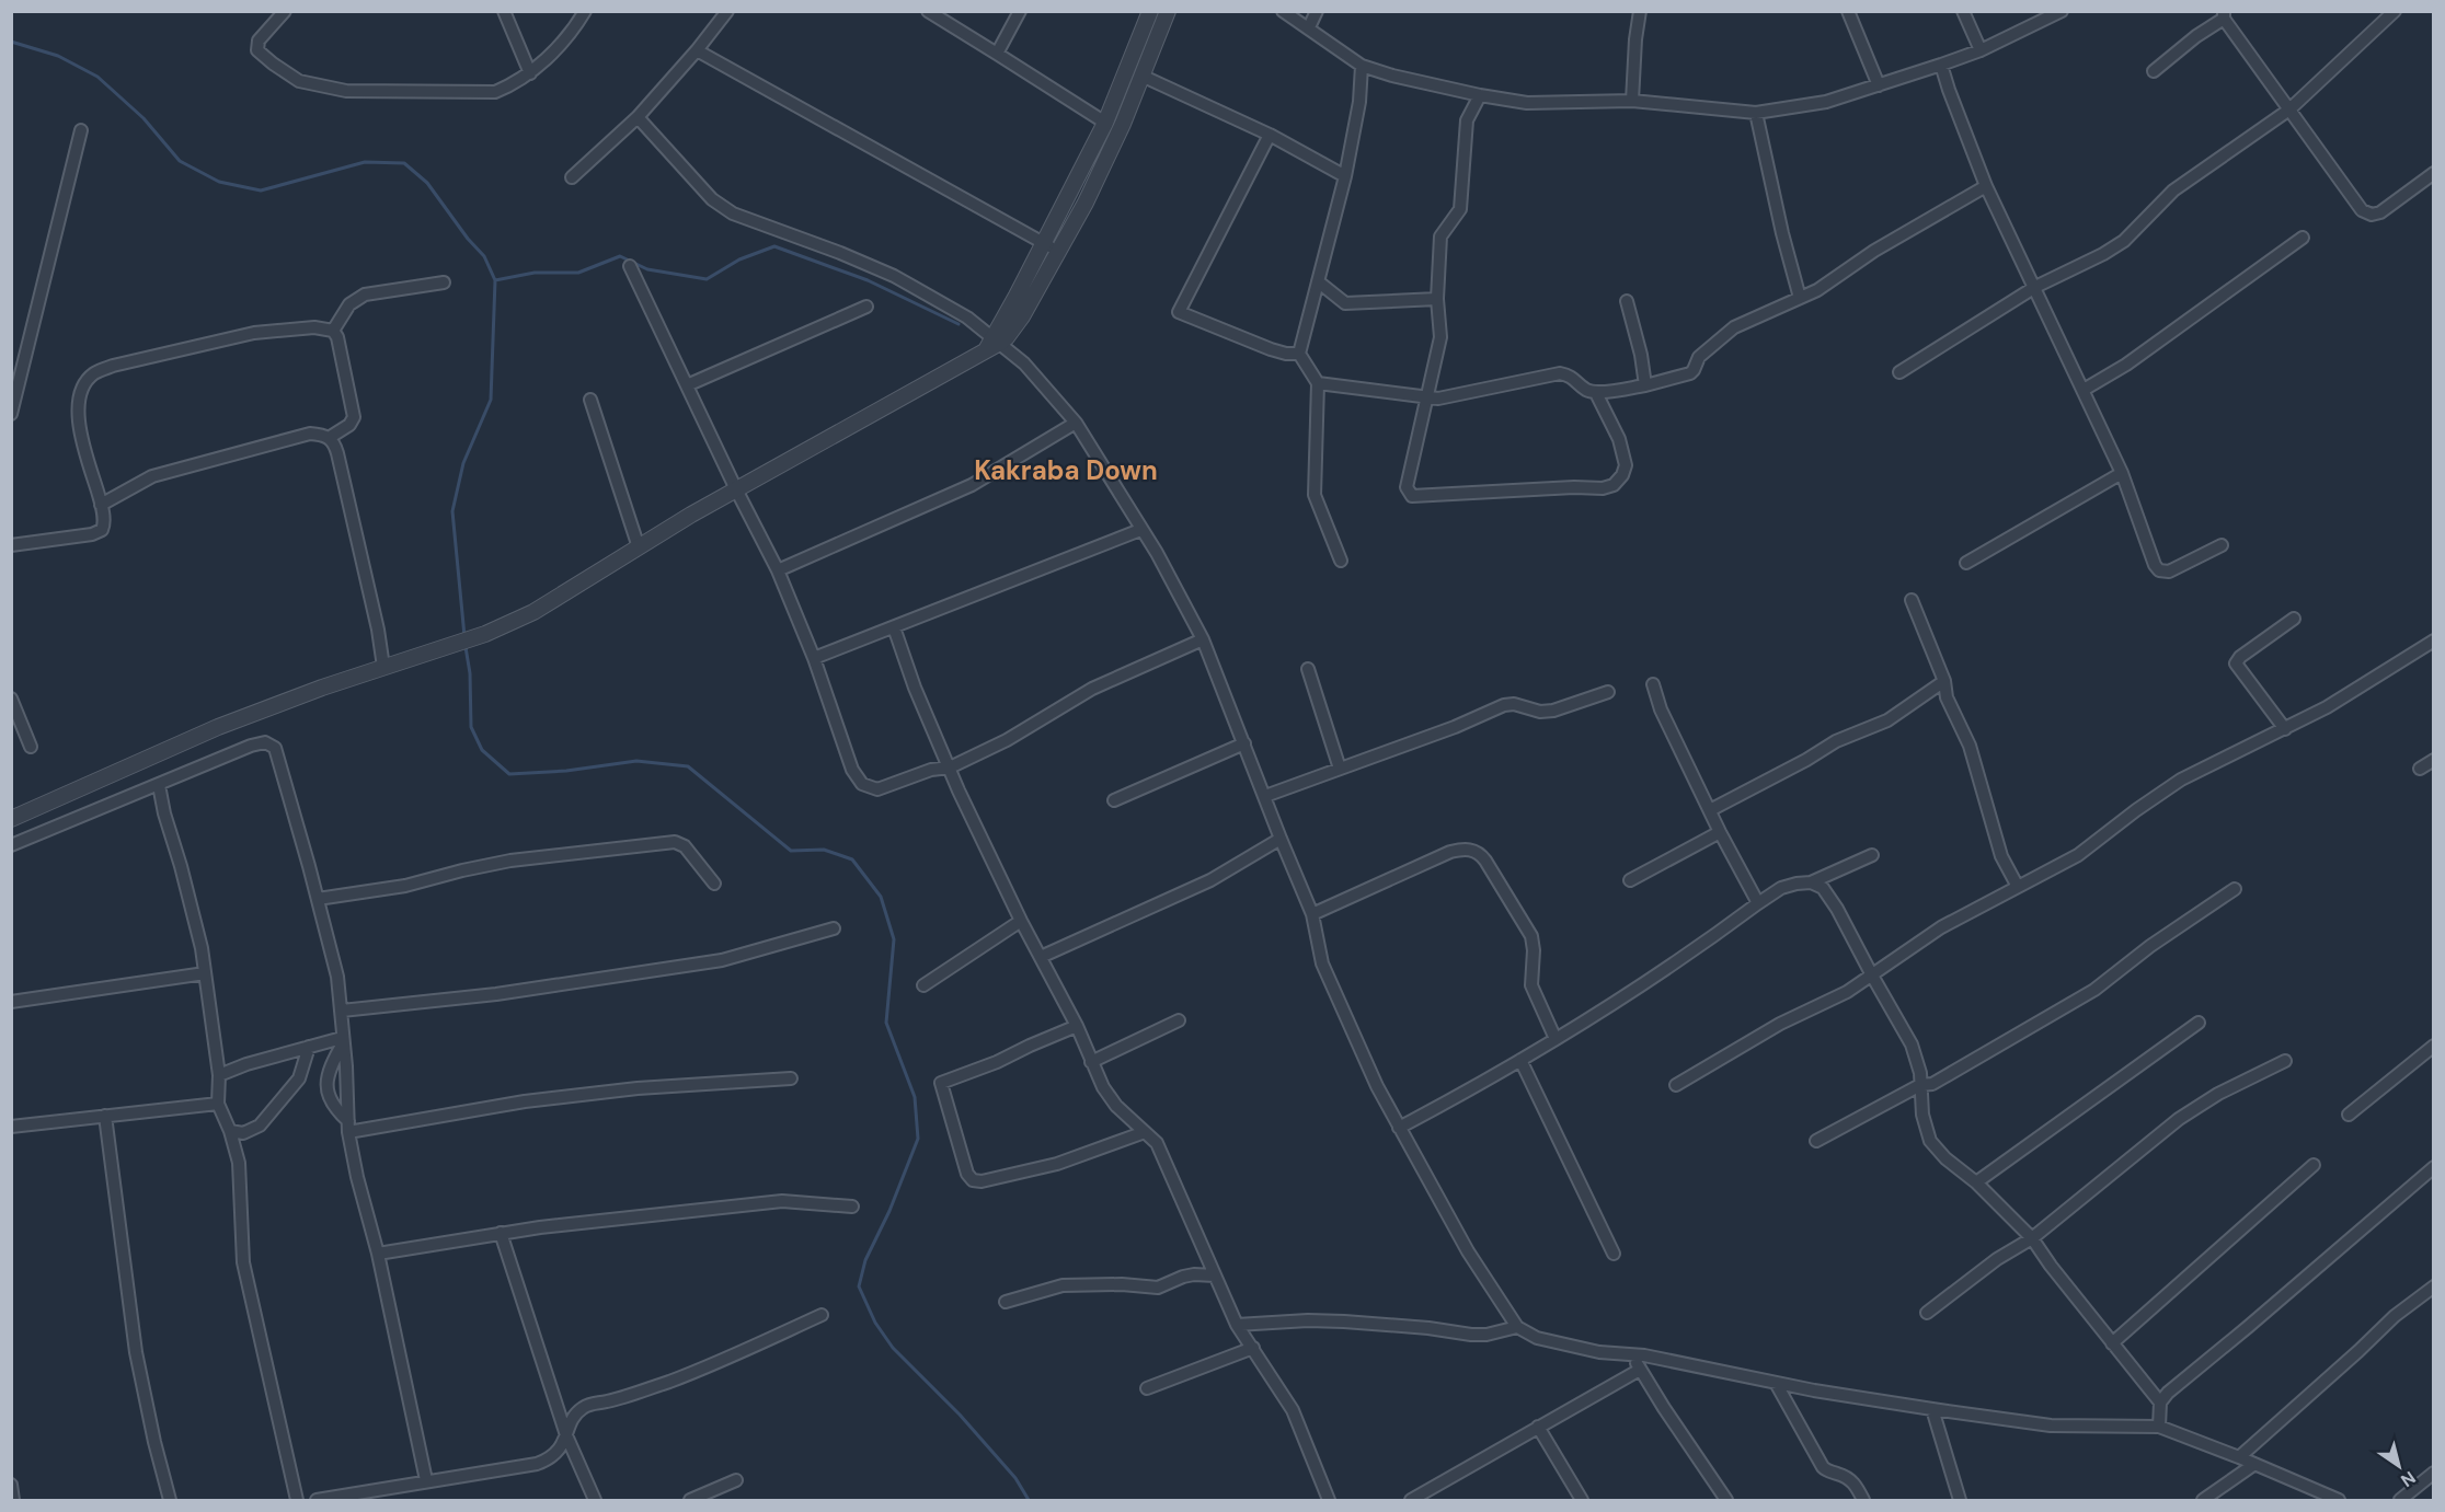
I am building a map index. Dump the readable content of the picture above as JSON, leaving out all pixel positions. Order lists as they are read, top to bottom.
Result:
{
  "districts": ["Kakraba Down"],
  "north": "bottom right"
}
